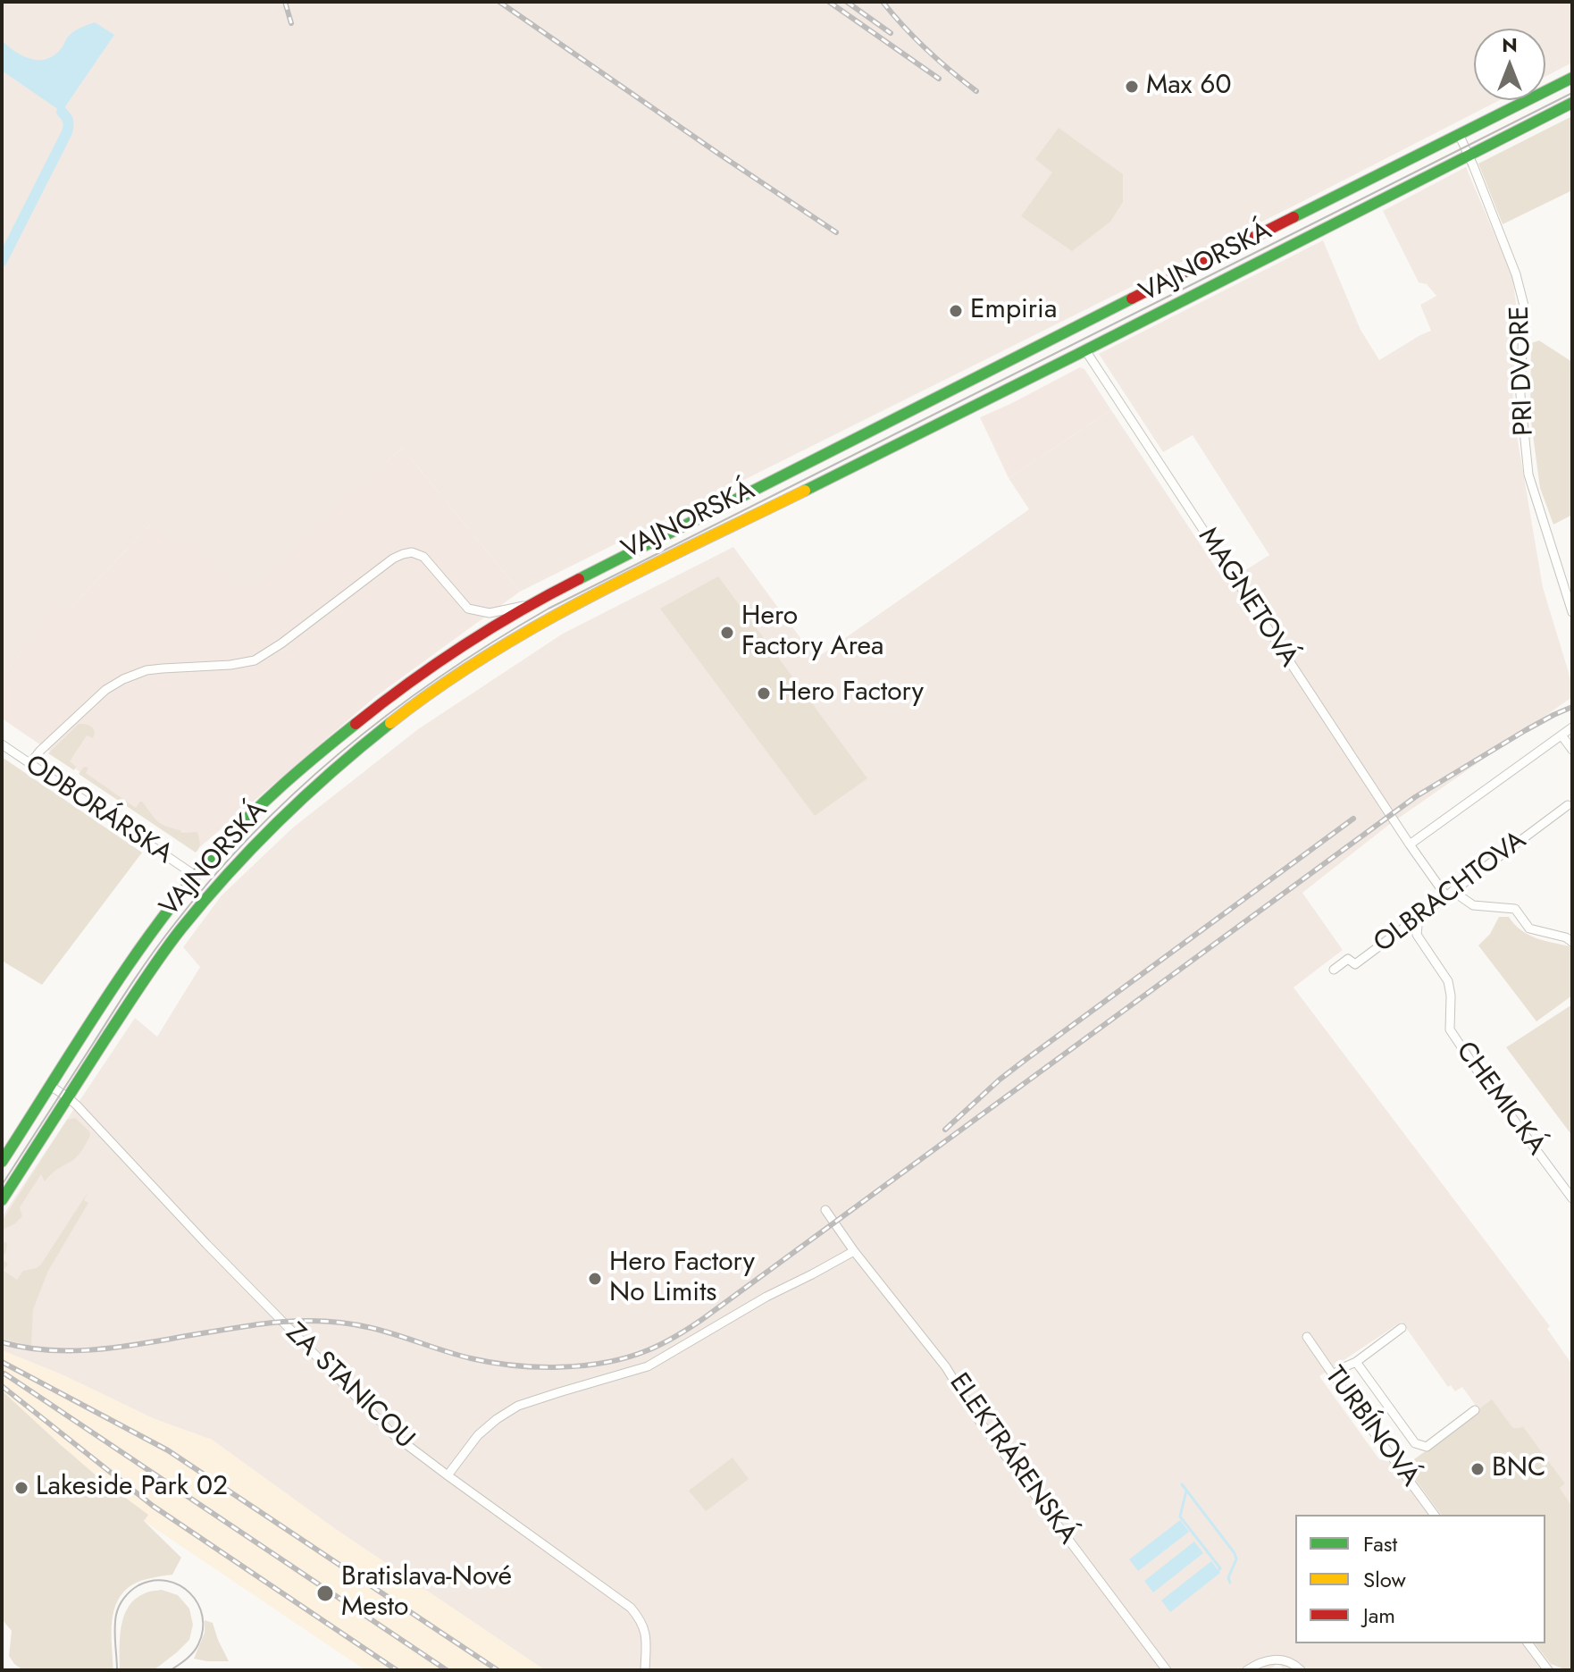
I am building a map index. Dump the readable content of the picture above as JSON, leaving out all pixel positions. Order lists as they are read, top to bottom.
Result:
{
  "streets": {
    "main road": ["VAJNORSKÁ"],
    "street": [
      "PRI DVORE",
      "MAGNETOVÁ",
      "ODBORÁRSKA",
      "OLBRACHTOVA",
      "CHEMICKÁ",
      "ZA STANICOU",
      "TURBÍNOVÁ",
      "ELEKTRÁRENSKÁ"
    ]
  },
  "crossings": [
    ["VAJNORSKÁ", "PRI DVORE"],
    ["VAJNORSKÁ", "MAGNETOVÁ"],
    ["VAJNORSKÁ", "ODBORÁRSKA"],
    ["VAJNORSKÁ", "ZA STANICOU"],
    ["MAGNETOVÁ", "OLBRACHTOVA"],
    ["OLBRACHTOVA", "CHEMICKÁ"]
  ],
  "places": [
    "Max 60",
    "Empiria",
    "Hero Factory Area",
    "Hero Factory",
    "Hero Factory No Limits",
    "BNC",
    "Lakeside Park 02",
    "Bratislava-Nové Mesto"
  ],
  "legend": ["Fast", "Slow", "Jam"],
  "north": "top"
}
